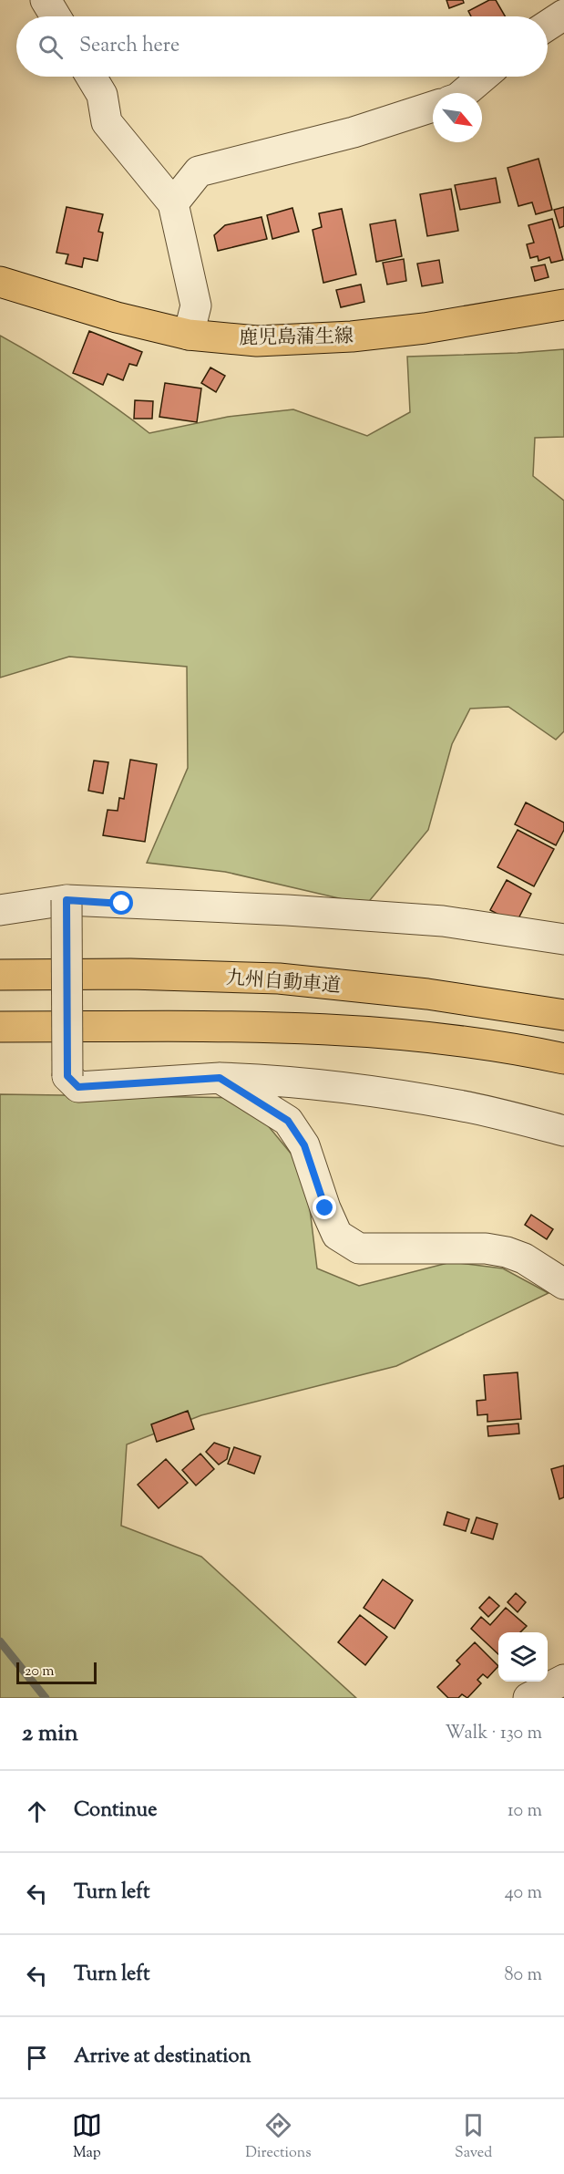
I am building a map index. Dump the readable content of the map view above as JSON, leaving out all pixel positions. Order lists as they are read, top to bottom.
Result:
{
  "streets": {
    "main road": ["鹿児島蒲生線", "九州自動車道"]
  },
  "scale_bar": "20 m",
  "north": "bottom right",
  "page": {
    "search": "Search here",
    "scale": "20 m",
    "heading": ["2 min", "Walk · 130 m"],
    "list": [
      ["Continue", "10 m"],
      ["Turn left", "40 m"],
      ["Turn left", "80 m"],
      "Arrive at destination"
    ],
    "nav": ["Map", "Directions", "Saved"]
  }
}
